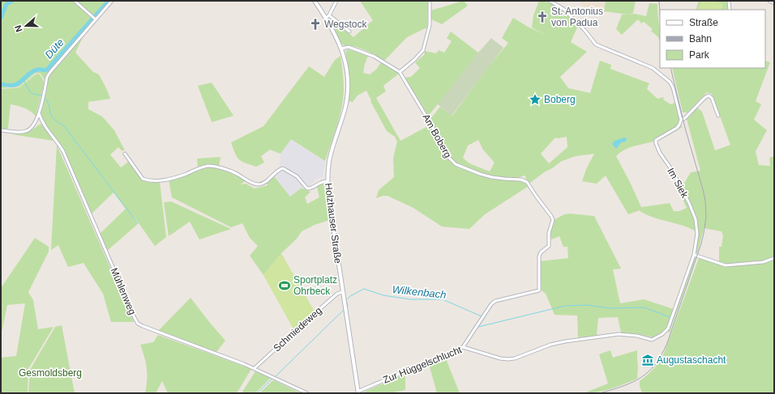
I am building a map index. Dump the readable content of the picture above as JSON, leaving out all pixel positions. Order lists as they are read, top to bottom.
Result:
{
  "streets": {
    "street": [
      "Am Boberg",
      "Im Siek",
      "Holzhauser Straße",
      "Mühlenweg",
      "Schmiedeweg",
      "Zur Hüggelschlucht"
    ]
  },
  "crossings": [
    ["Am Boberg", "Holzhauser Straße"],
    ["Am Boberg", "Zur Hüggelschlucht"],
    ["Im Siek", "Zur Hüggelschlucht"],
    ["Holzhauser Straße", "Schmiedeweg"],
    ["Holzhauser Straße", "Zur Hüggelschlucht"],
    ["Mühlenweg", "Schmiedeweg"]
  ],
  "water": ["Düte", "Wilkenbach"],
  "parks": ["Gesmoldsberg"],
  "places": {
    "church": ["St. Antonius von Padua", "Wegstock"],
    "place": ["Boberg"],
    "sports": ["Sportplatz Ohrbeck"],
    "museum": ["Augustaschacht"]
  },
  "legend": ["Straße", "Bahn", "Park"],
  "north": "left"
}
